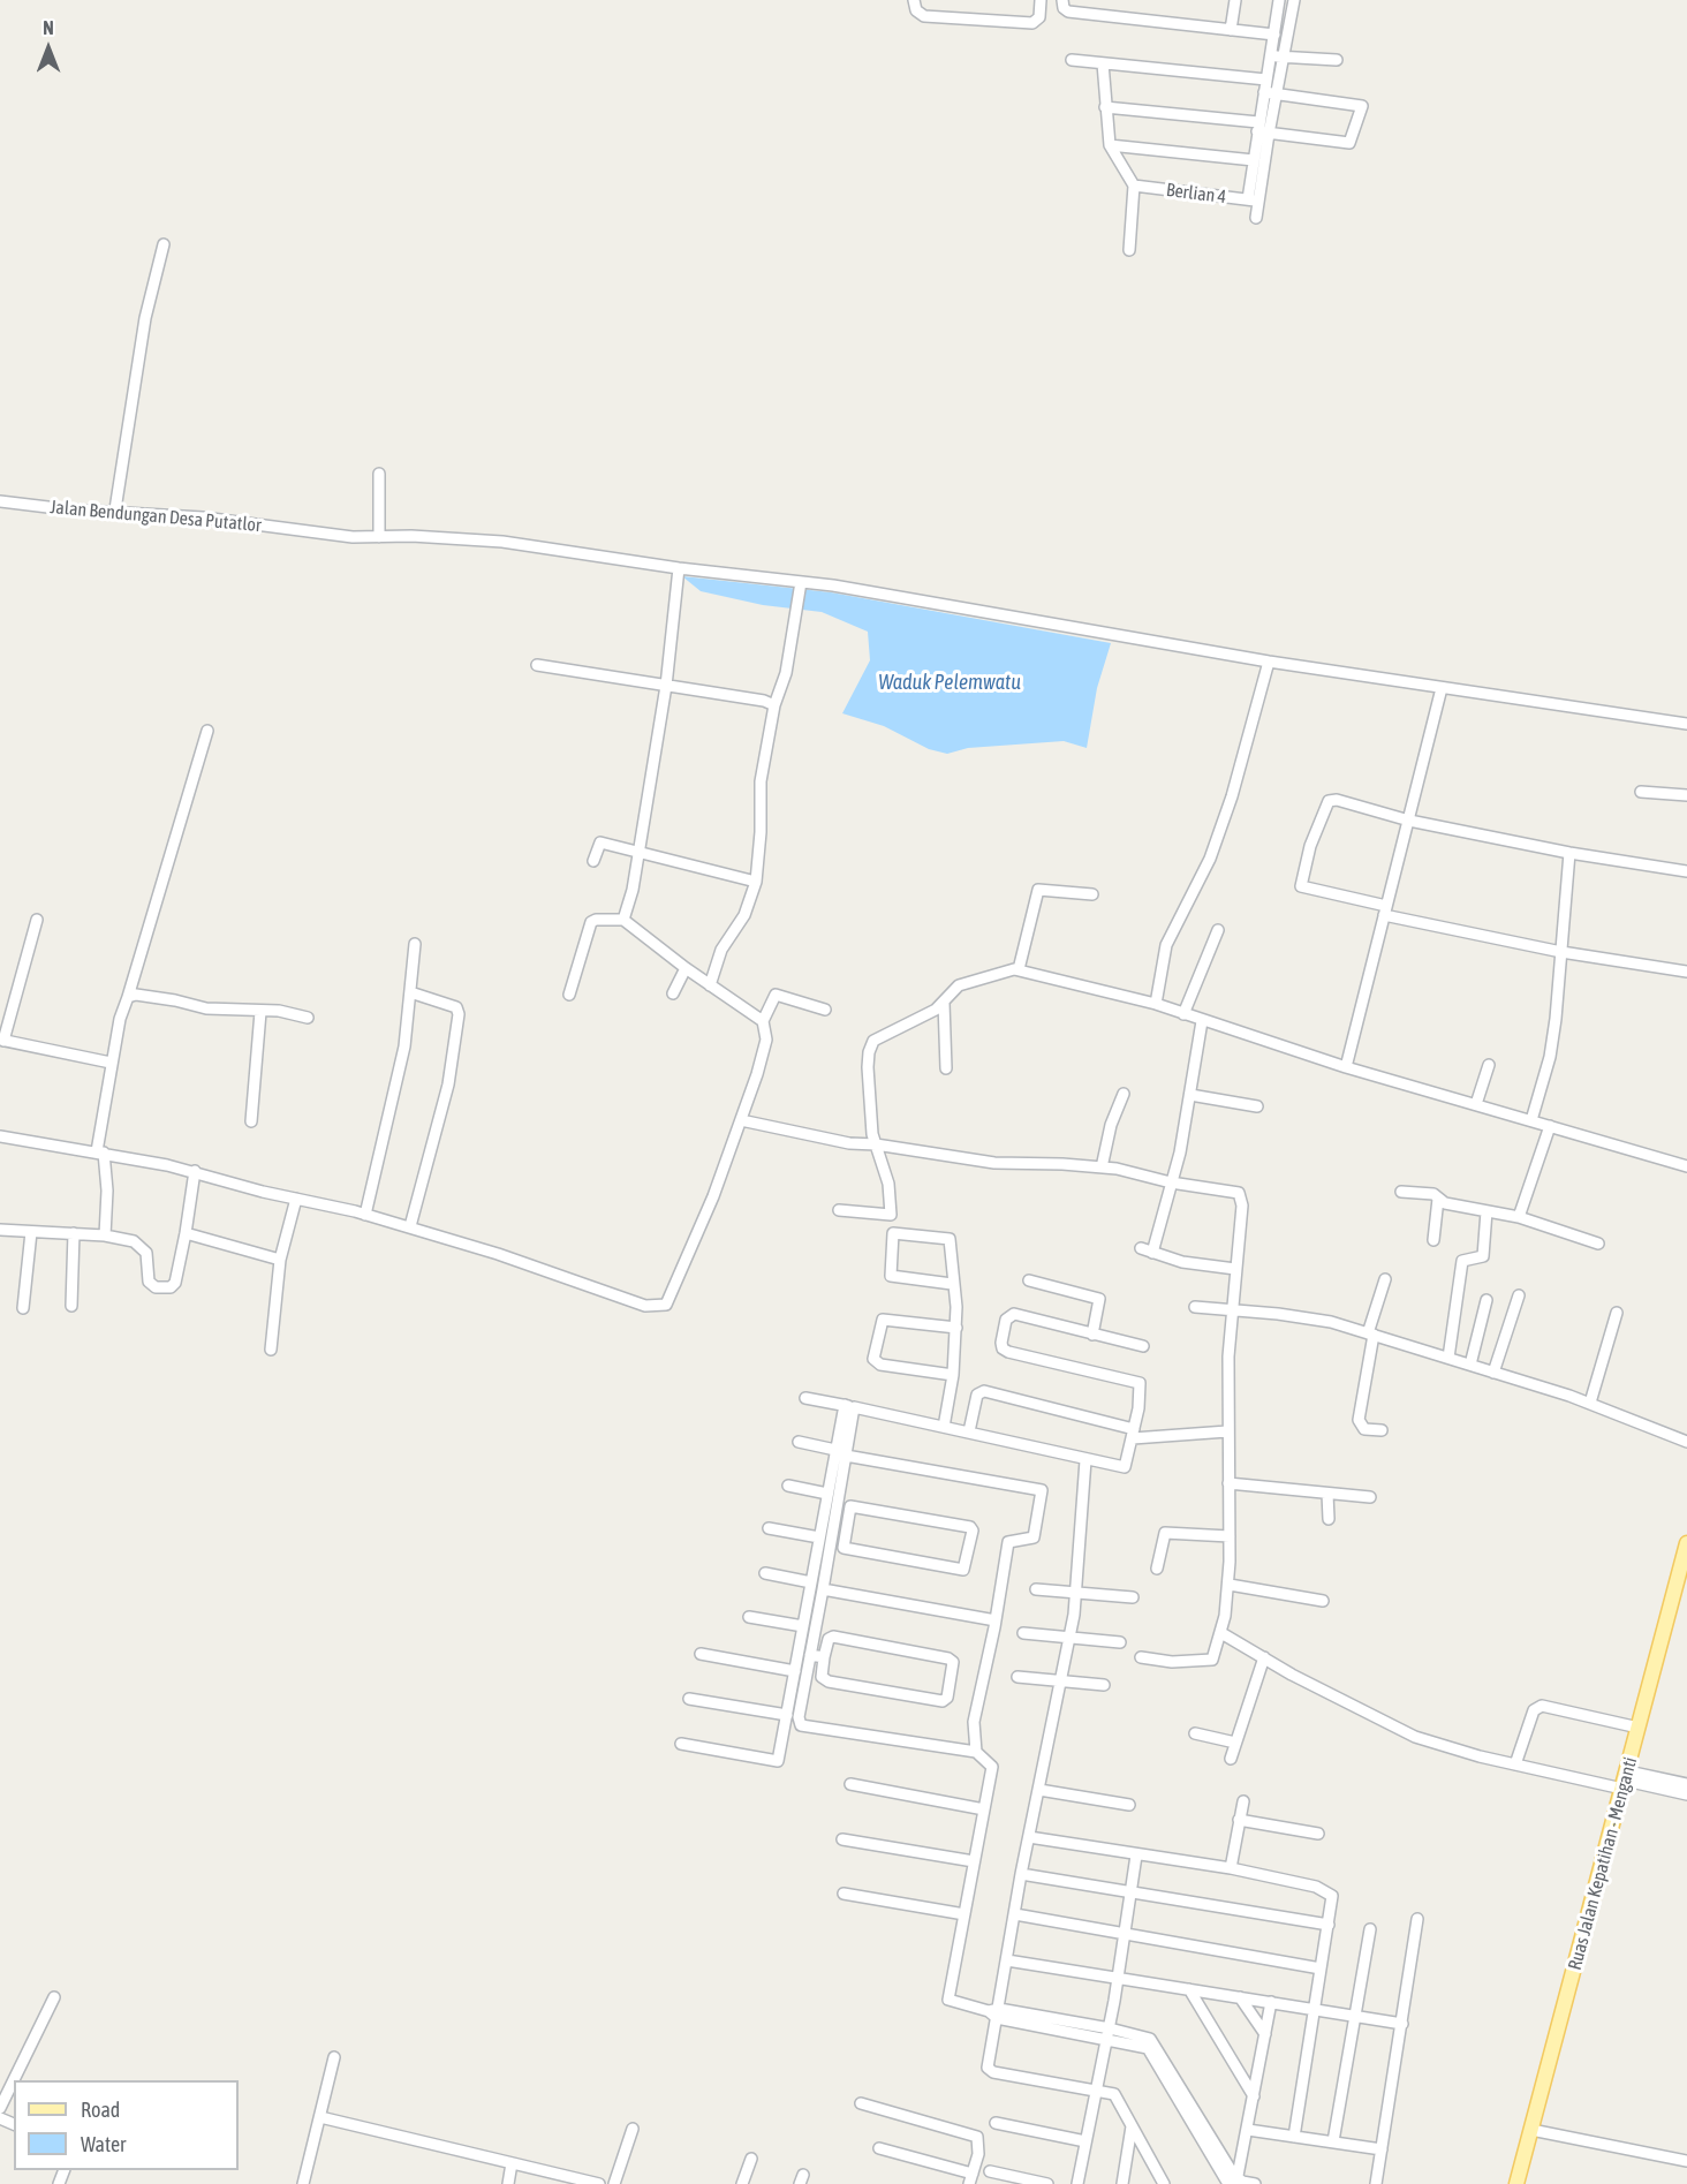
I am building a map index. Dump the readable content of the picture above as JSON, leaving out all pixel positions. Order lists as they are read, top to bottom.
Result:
{
  "streets": {
    "main road": ["Ruas Jalan Kepatihan - Menganti"],
    "street": ["Berlian 4", "Jalan Bendungan Desa Putatlor"]
  },
  "water": ["Waduk Pelemwatu"],
  "legend": ["Road", "Water"],
  "north": "top"
}
